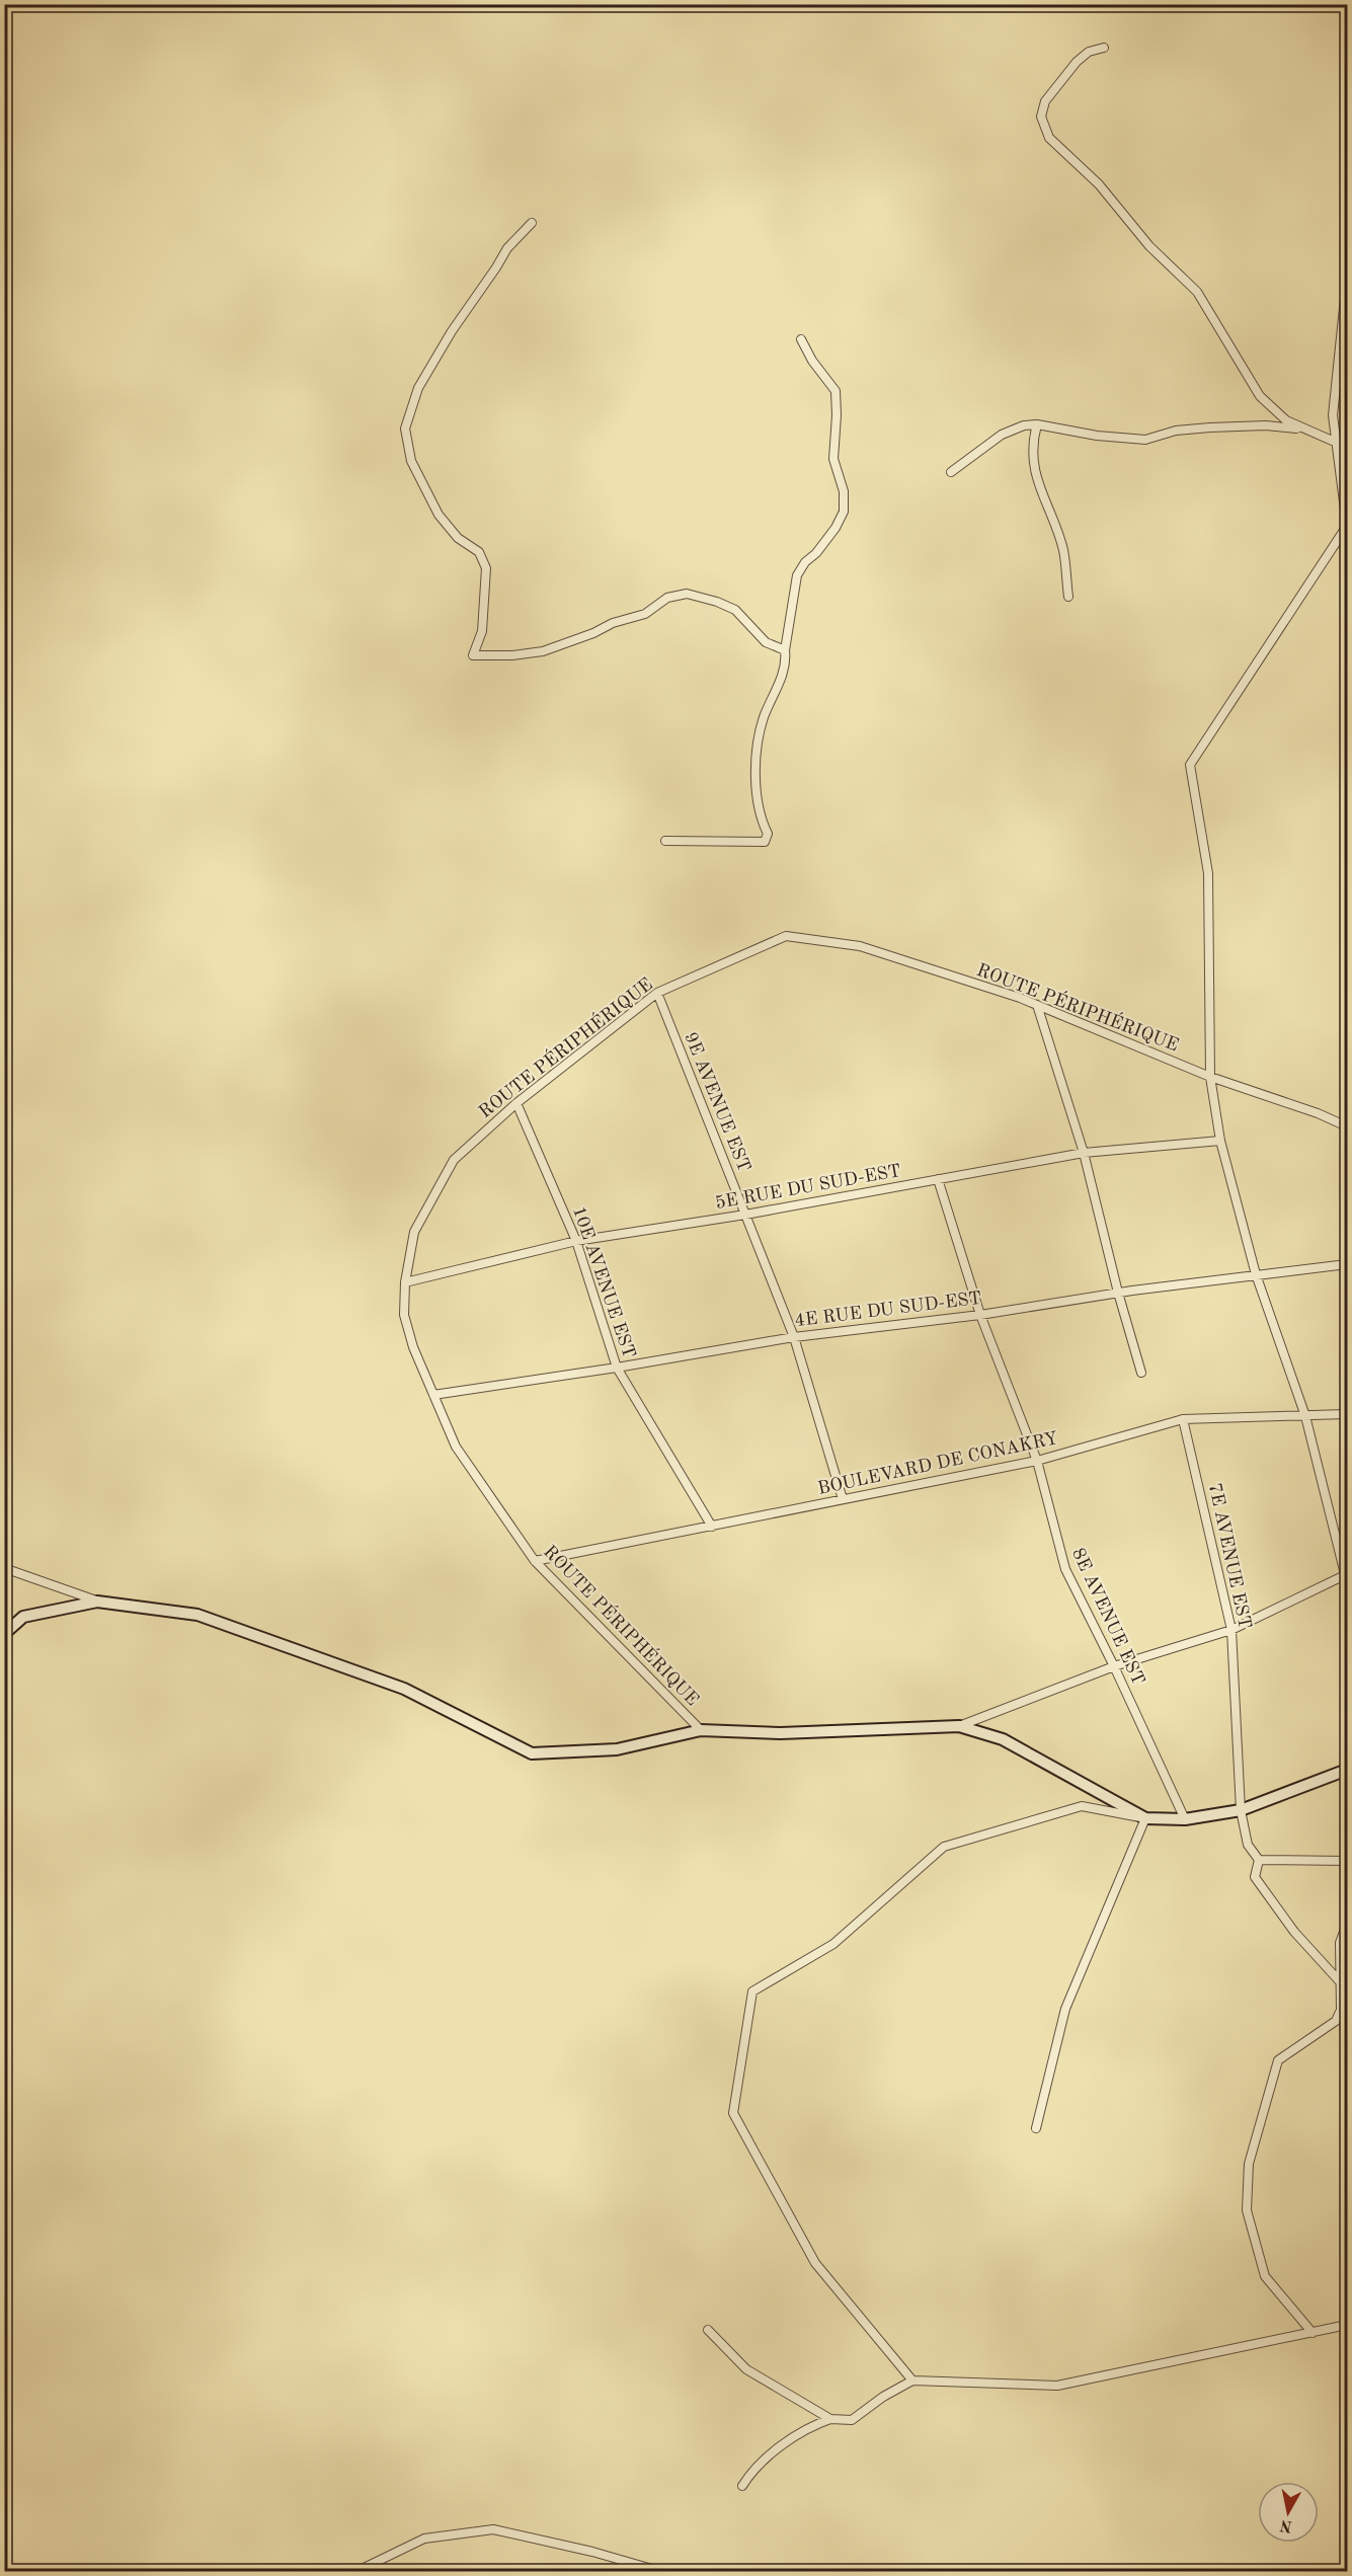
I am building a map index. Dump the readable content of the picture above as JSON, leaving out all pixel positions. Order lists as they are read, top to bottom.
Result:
{
  "streets": {
    "street": [
      "ROUTE PÉRIPHÉRIQUE",
      "9E AVENUE EST",
      "5E RUE DU SUD-EST",
      "10E AVENUE EST",
      "4E RUE DU SUD-EST",
      "BOULEVARD DE CONAKRY",
      "7E AVENUE EST",
      "8E AVENUE EST"
    ]
  },
  "crossings": [
    ["ROUTE PÉRIPHÉRIQUE", "9E AVENUE EST"],
    ["ROUTE PÉRIPHÉRIQUE", "5E RUE DU SUD-EST"],
    ["ROUTE PÉRIPHÉRIQUE", "10E AVENUE EST"],
    ["ROUTE PÉRIPHÉRIQUE", "4E RUE DU SUD-EST"],
    ["ROUTE PÉRIPHÉRIQUE", "BOULEVARD DE CONAKRY"],
    ["9E AVENUE EST", "5E RUE DU SUD-EST"],
    ["9E AVENUE EST", "4E RUE DU SUD-EST"],
    ["9E AVENUE EST", "BOULEVARD DE CONAKRY"],
    ["5E RUE DU SUD-EST", "10E AVENUE EST"],
    ["5E RUE DU SUD-EST", "8E AVENUE EST"],
    ["10E AVENUE EST", "4E RUE DU SUD-EST"],
    ["10E AVENUE EST", "BOULEVARD DE CONAKRY"],
    ["4E RUE DU SUD-EST", "8E AVENUE EST"],
    ["BOULEVARD DE CONAKRY", "7E AVENUE EST"],
    ["BOULEVARD DE CONAKRY", "8E AVENUE EST"]
  ],
  "north": "bottom"
}
